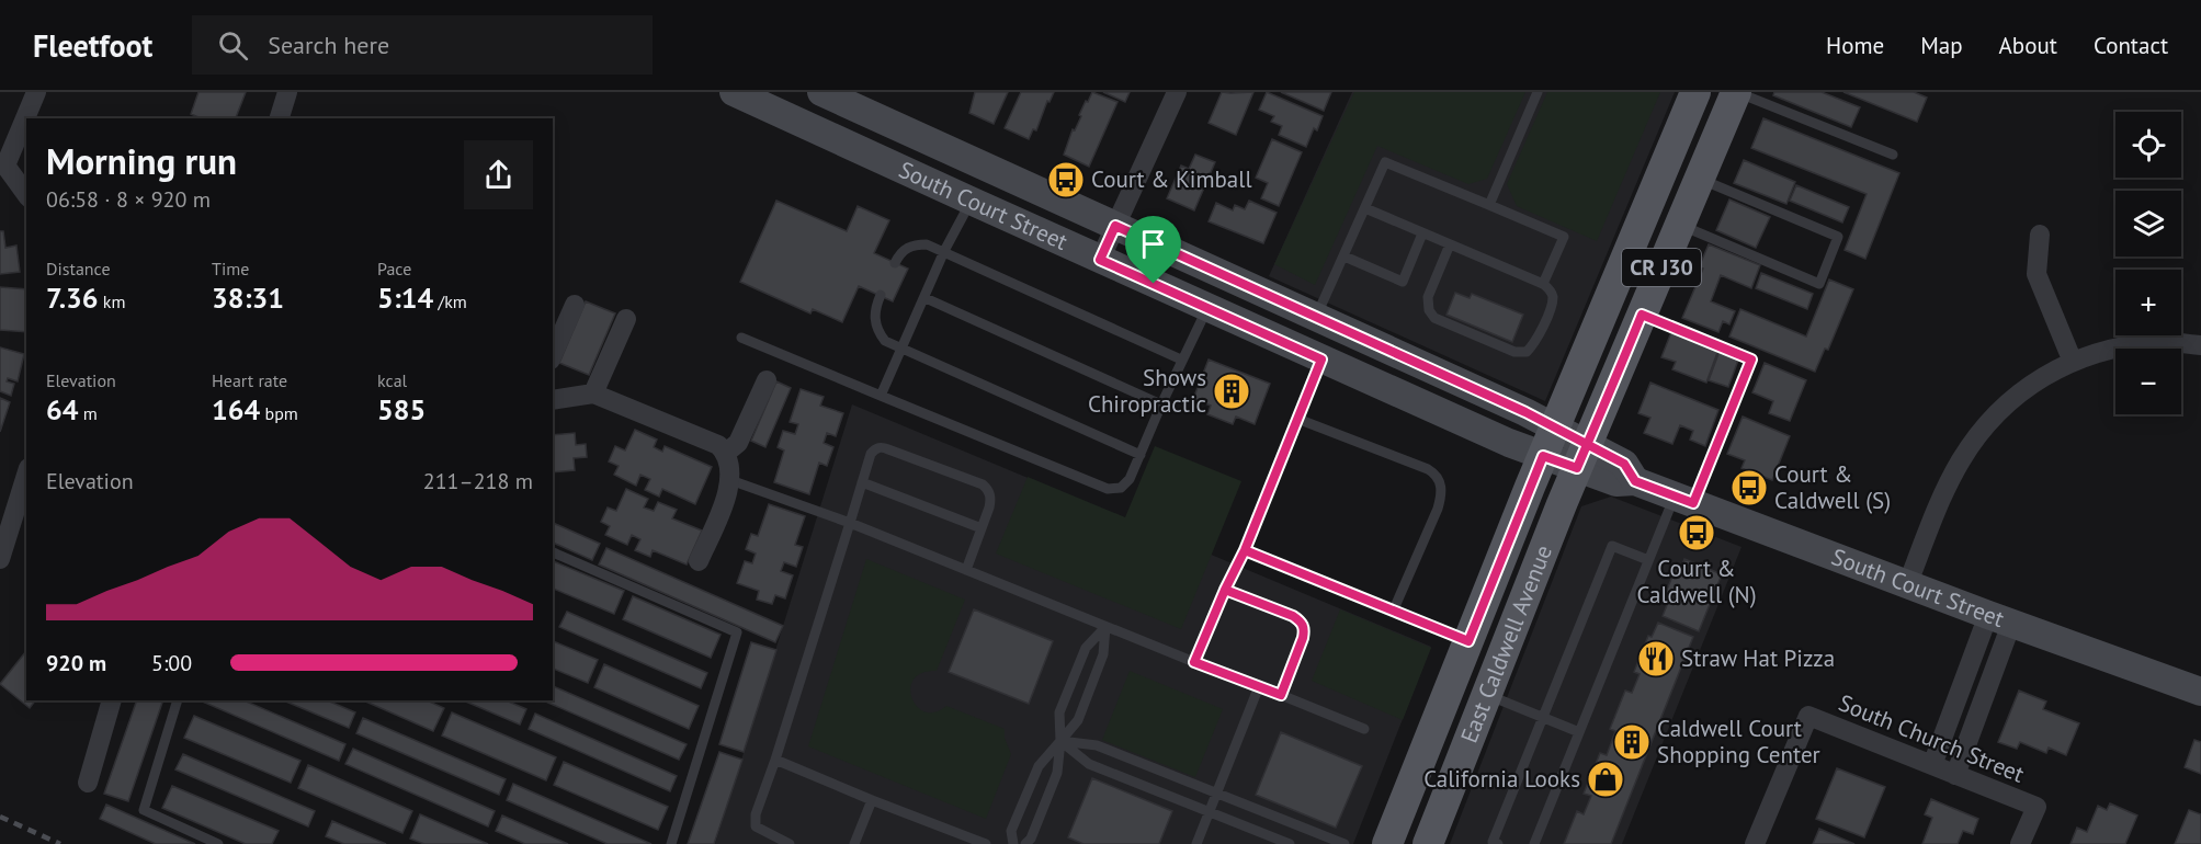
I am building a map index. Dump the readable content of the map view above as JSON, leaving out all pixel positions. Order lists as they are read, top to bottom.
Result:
{
  "streets": {
    "main road": ["CR J30", "East Caldwell Avenue"],
    "street": ["South Court Street", "South Church Street"]
  },
  "crossings": [
    ["South Court Street", "CR J30"],
    ["South Court Street", "East Caldwell Avenue"],
    ["CR J30", "East Caldwell Avenue"]
  ],
  "places": {
    "bus stop": ["Court & Kimball", "Court & Caldwell (S)", "Court & Caldwell (N)"],
    "building": ["Shows Chiropractic", "Caldwell Court Shopping Center"],
    "restaurant": ["Straw Hat Pizza"],
    "shop": ["California Looks"]
  },
  "page": {
    "header": "Fleetfoot",
    "search": "Search here",
    "nav": [
      "Home",
      "Map",
      "About",
      "Contact"
    ],
    "map_buttons": ["+", "−"],
    "heading": ["Morning run", "06:58 · 8 × 920 m"],
    "stats": [
      ["Distance", "7.36 km"],
      ["Time", "38:31"],
      ["Pace", "5:14 /km"],
      ["Elevation", "64 m"],
      ["Heart rate", "164 bpm"],
      ["kcal", "585"]
    ],
    "chart": ["Elevation", "211–218 m"],
    "list": [
      {
        "name": "920 m",
        "note": "5:00"
      }
    ]
  }
}
